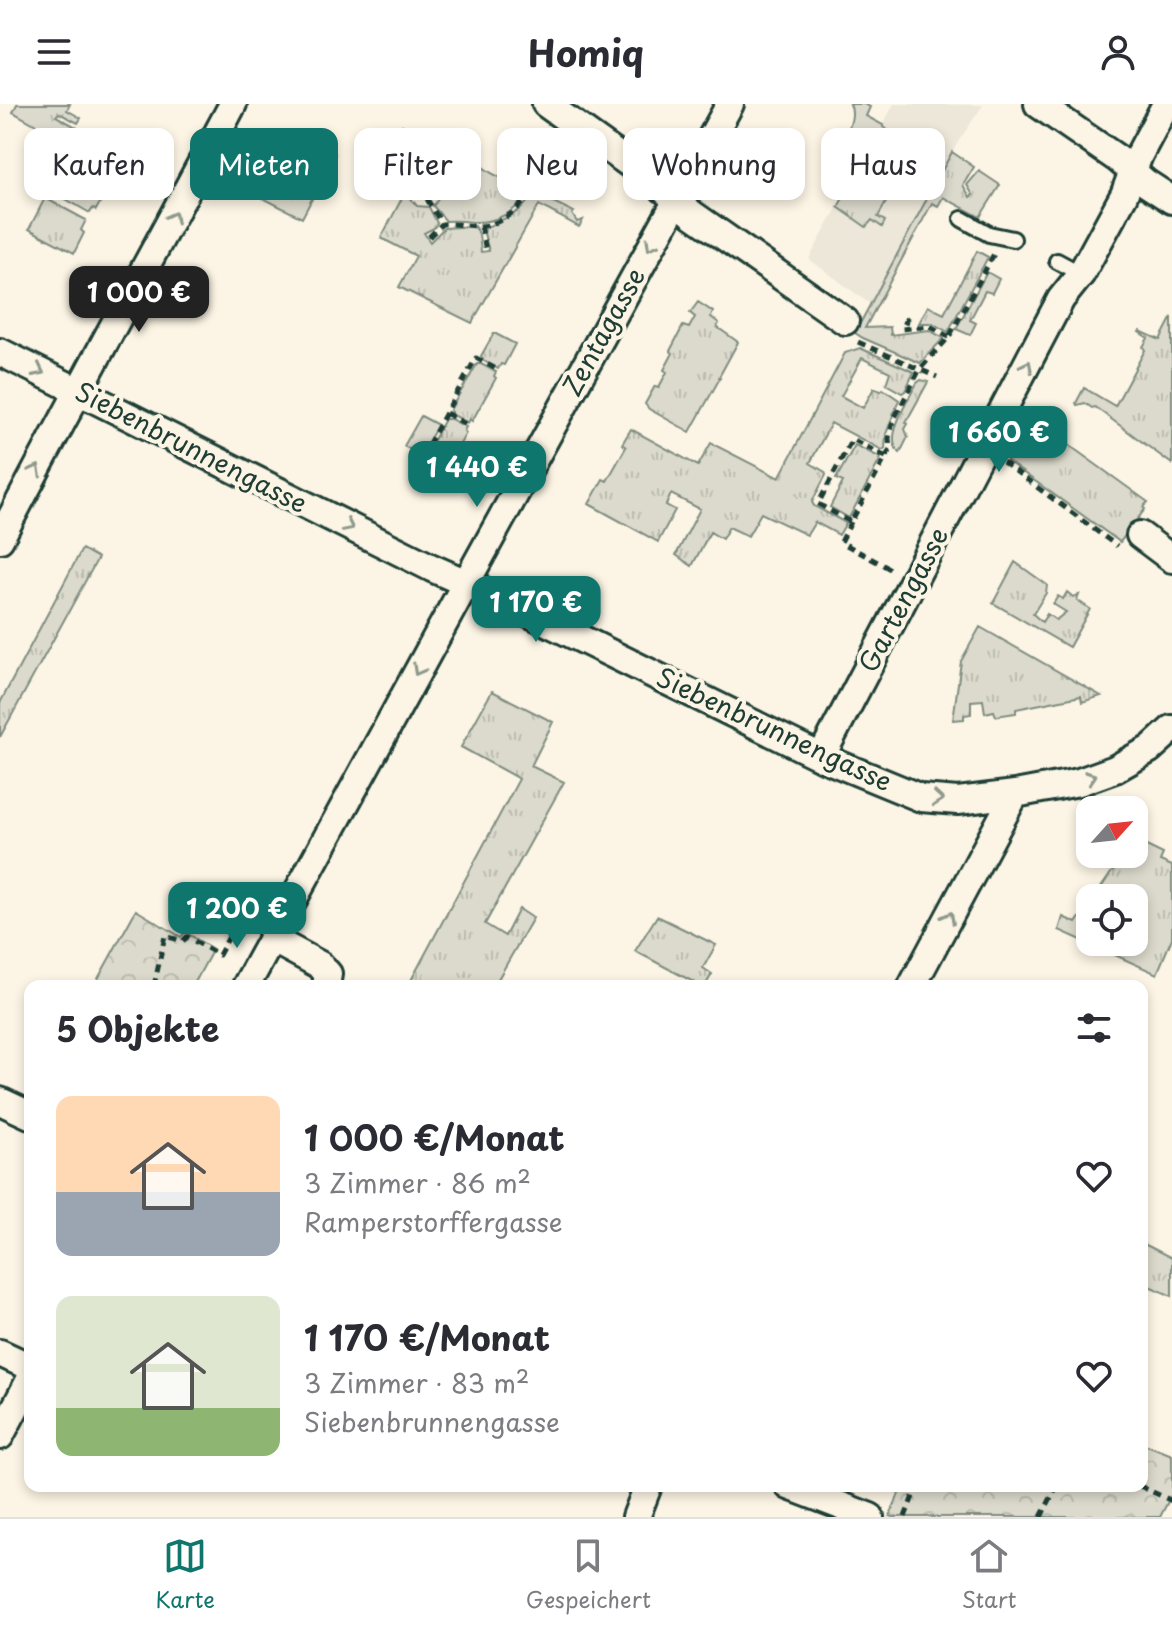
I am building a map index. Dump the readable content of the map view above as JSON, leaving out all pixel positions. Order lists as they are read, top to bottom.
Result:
{
  "streets": {
    "street": ["Zentagasse", "Siebenbrunnengasse", "Gartengasse"]
  },
  "crossings": [
    ["Zentagasse", "Siebenbrunnengasse"],
    ["Siebenbrunnengasse", "Gartengasse"]
  ],
  "one_way": ["Zentagasse", "Siebenbrunnengasse", "Gartengasse"],
  "north": "top right",
  "page": {
    "header": "Homiq",
    "chip": [
      "Kaufen",
      "Mieten",
      "Filter",
      "Neu",
      "Wohnung",
      "Haus"
    ],
    "price": [
      "1 000 €",
      "1 660 €",
      "1 440 €",
      "1 170 €",
      "1 200 €"
    ],
    "heading": "5 Objekte",
    "list": [
      {
        "name": "1 000 €/Monat",
        "note": "3 Zimmer · 86 m² · Ramperstorffergasse"
      },
      {
        "name": "1 170 €/Monat",
        "note": "3 Zimmer · 83 m² · Siebenbrunnengasse"
      }
    ],
    "tabs": ["Karte", "Gespeichert", "Start"]
  }
}
